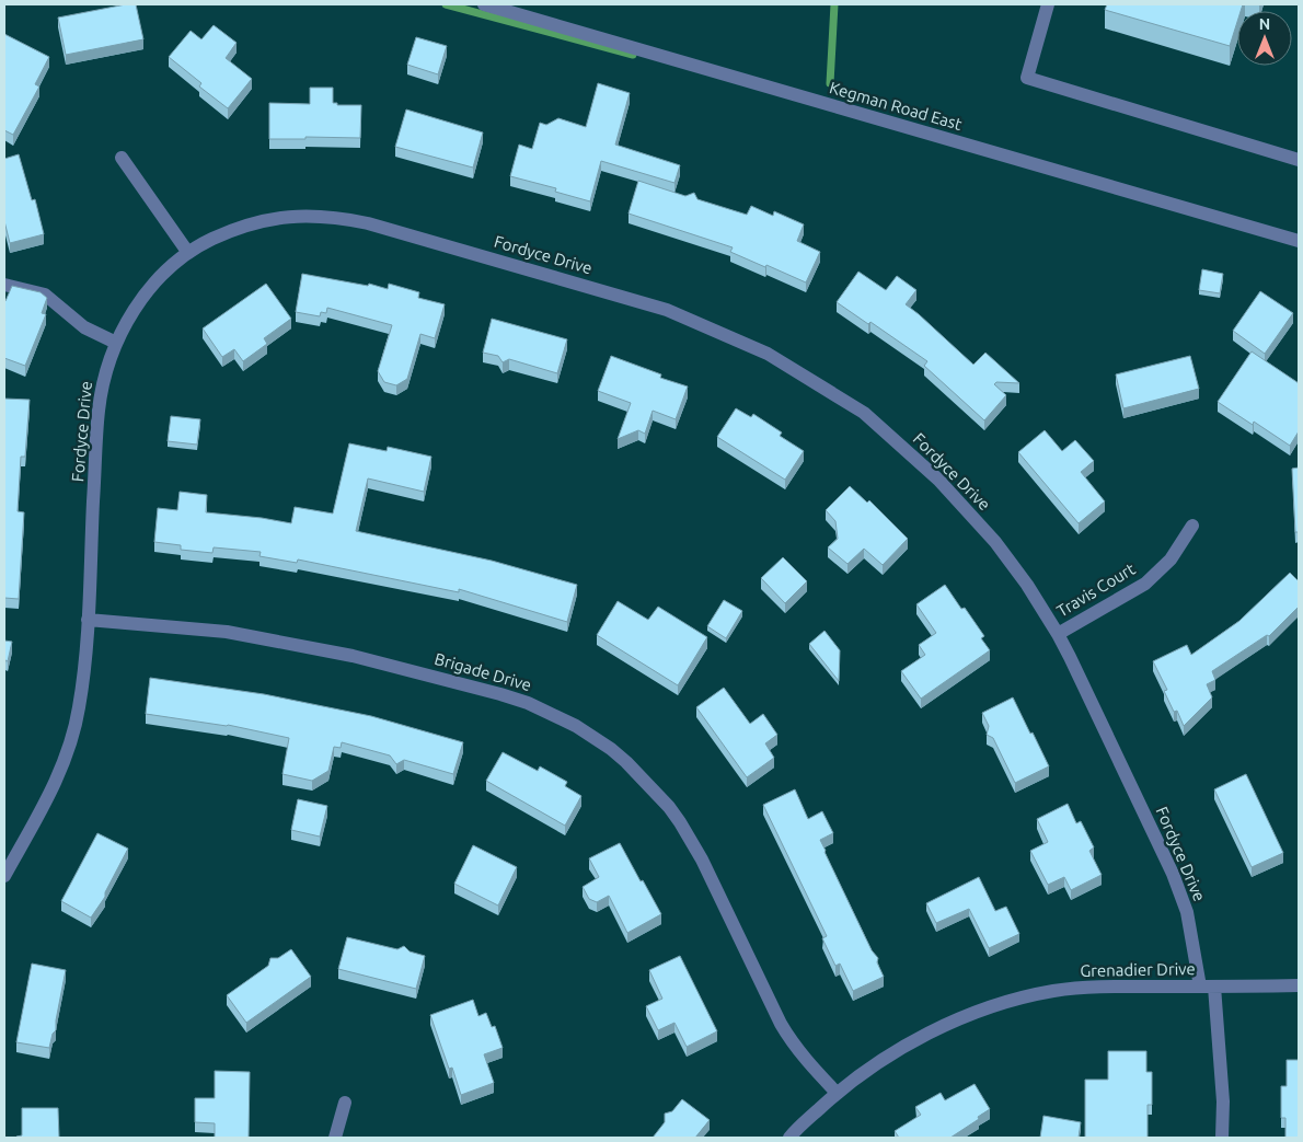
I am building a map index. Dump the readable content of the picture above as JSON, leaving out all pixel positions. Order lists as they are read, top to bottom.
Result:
{
  "streets": {
    "street": [
      "Kegman Road East",
      "Fordyce Drive",
      "Travis Court",
      "Brigade Drive",
      "Grenadier Drive"
    ]
  },
  "crossings": [
    ["Fordyce Drive", "Travis Court"],
    ["Fordyce Drive", "Brigade Drive"],
    ["Fordyce Drive", "Grenadier Drive"],
    ["Brigade Drive", "Grenadier Drive"]
  ],
  "north": "top"
}
